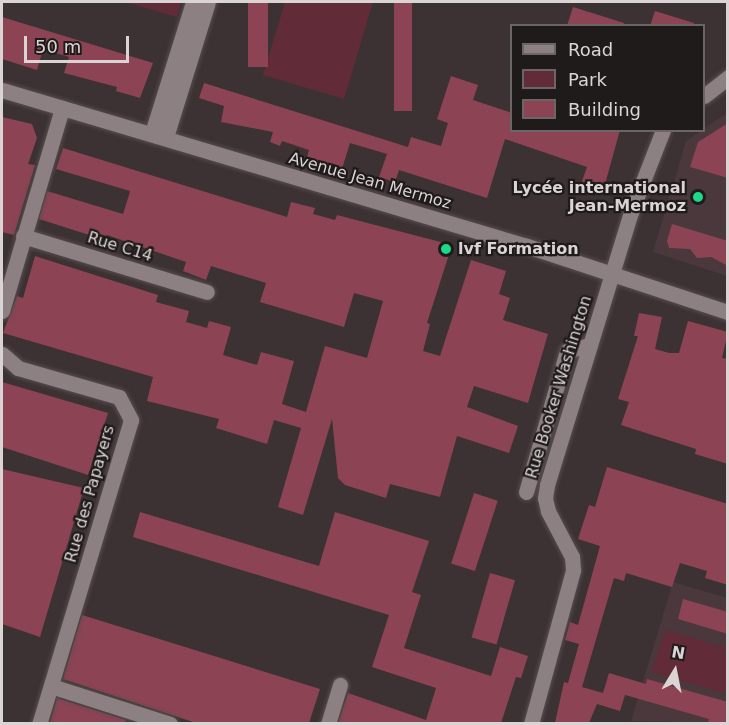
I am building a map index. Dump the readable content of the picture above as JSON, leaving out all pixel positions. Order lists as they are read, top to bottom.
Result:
{
  "streets": {
    "street": [
      "Avenue Jean Mermoz",
      "Rue C14",
      "Rue Booker Washington",
      "Rue des Papayers"
    ]
  },
  "crossings": [
    ["Avenue Jean Mermoz", "Rue Booker Washington"]
  ],
  "places": ["Lycée international Jean-Mermoz", "lvf Formation"],
  "legend": ["Road", "Park", "Building"],
  "scale_bar": "50 m",
  "north": "top"
}
